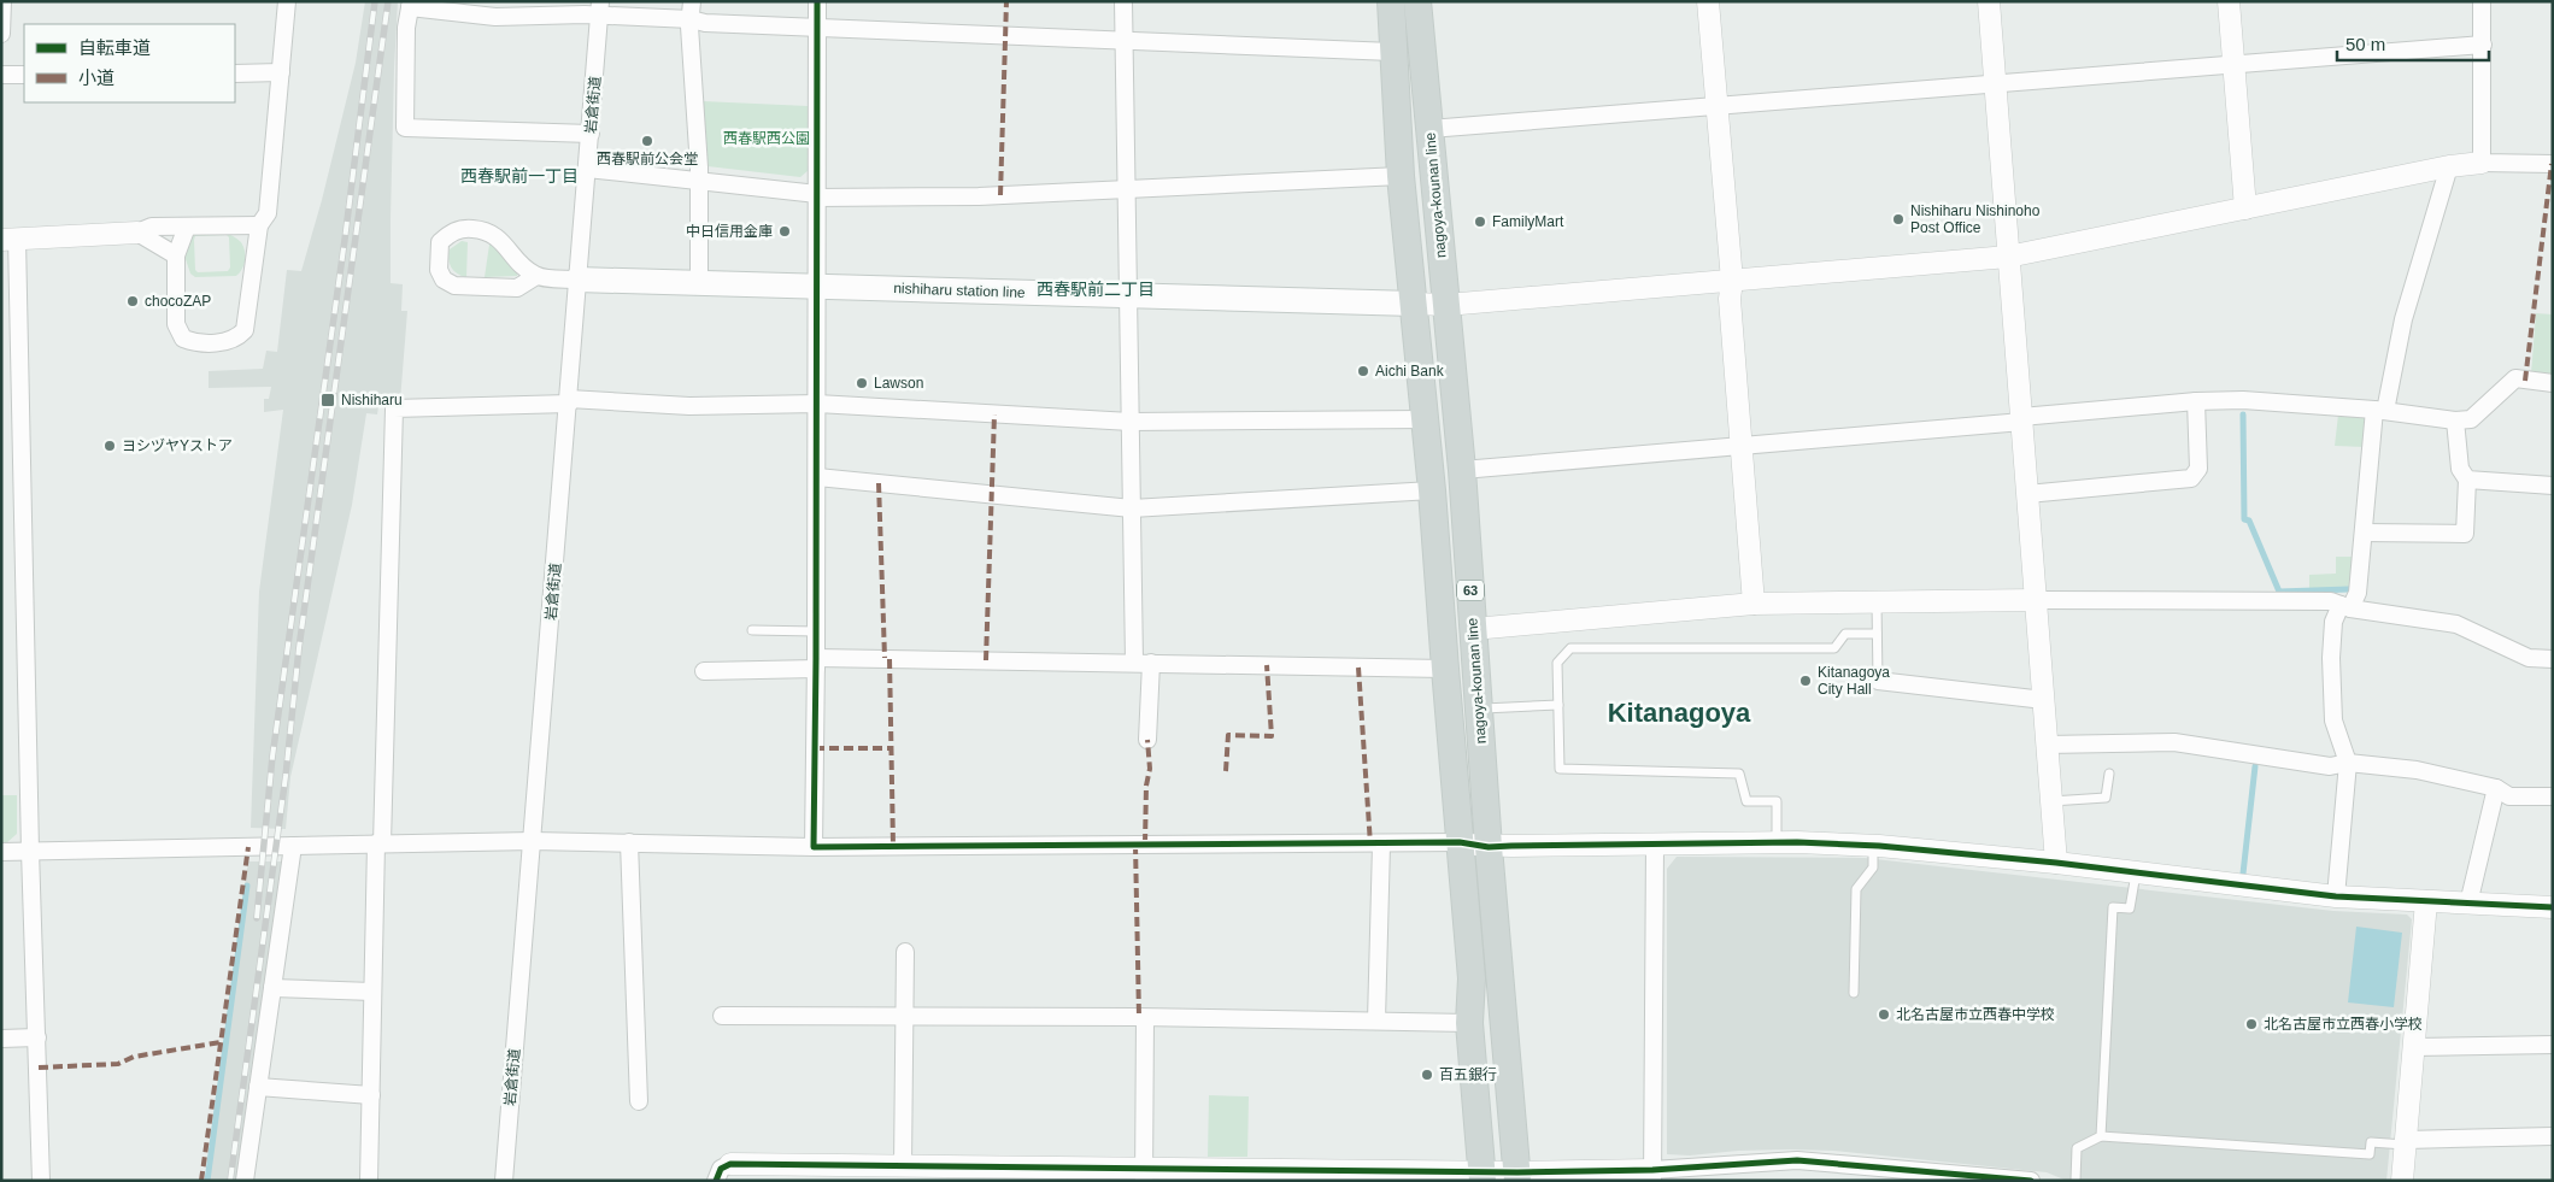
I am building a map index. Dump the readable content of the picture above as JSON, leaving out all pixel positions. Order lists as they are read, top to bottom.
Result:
{
  "streets": {
    "main road": ["nagoya-kounan line", "nishiharu station line", "63"],
    "street": ["岩倉街道"]
  },
  "crossings": [
    ["岩倉街道", "nishiharu station line"],
    ["nagoya-kounan line", "nishiharu station line"]
  ],
  "districts": ["西春駅前一丁目", "西春駅前二丁目", "Kitanagoya"],
  "parks": ["西春駅西公園"],
  "places": {
    "other": [
      "西春駅前公会堂",
      "Nishiharu Nishinoho Post Office",
      "FamilyMart",
      "中日信用金庫",
      "chocoZAP",
      "Aichi Bank",
      "Lawson",
      "ヨシヅヤYストア",
      "Kitanagoya City Hall",
      "北名古屋市立西春中学校",
      "北名古屋市立西春小学校",
      "百五銀行"
    ],
    "transit": ["Nishiharu"]
  },
  "legend": ["自転車道", "小道"],
  "scale_bar": "50 m"
}
